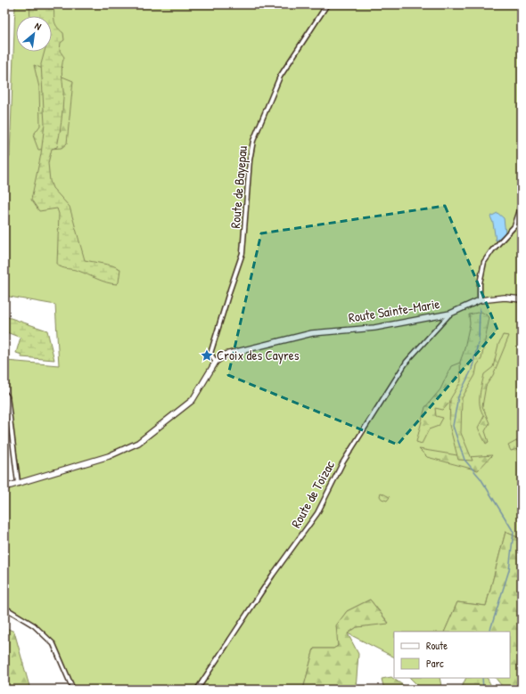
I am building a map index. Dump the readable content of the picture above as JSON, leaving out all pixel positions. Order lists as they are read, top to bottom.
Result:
{
  "streets": {
    "street": ["Route de Bayepau", "Route Sainte-Marie", "Route de Toizac"]
  },
  "crossings": [
    ["Route de Bayepau", "Route Sainte-Marie"],
    ["Route Sainte-Marie", "Route de Toizac"]
  ],
  "places": {
    "place": ["Croix des Cayres"]
  },
  "legend": ["Route", "Parc"],
  "north": "top right"
}
